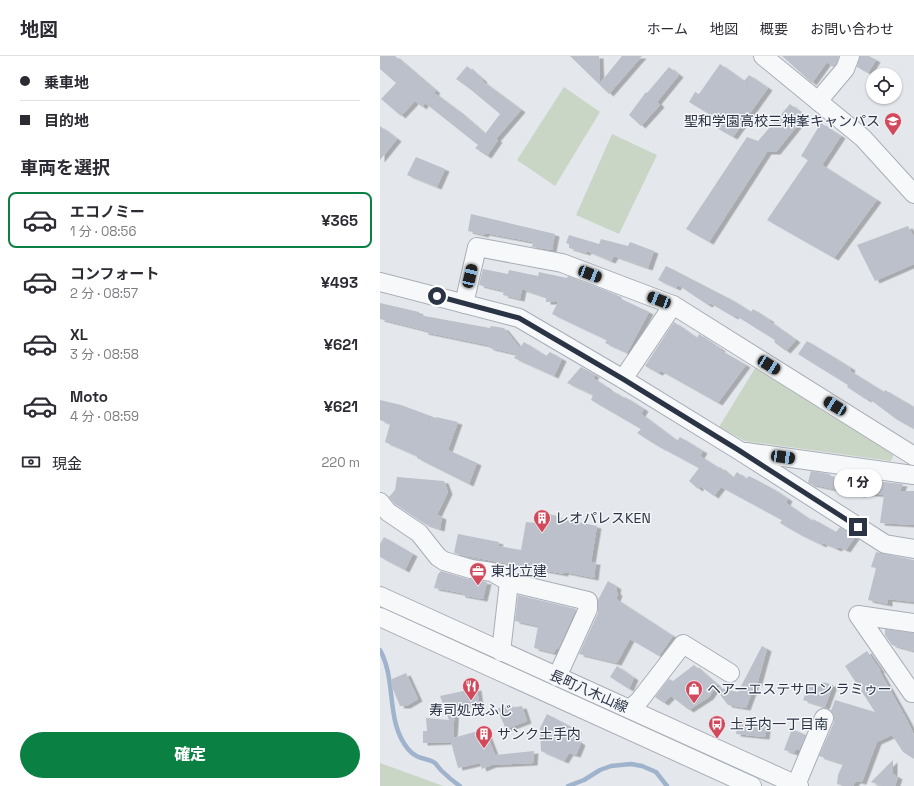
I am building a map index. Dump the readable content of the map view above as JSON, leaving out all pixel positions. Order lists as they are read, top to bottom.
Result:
{
  "streets": {
    "street": ["長町八木山線"]
  },
  "places": {
    "school or university": ["聖和学園高校三神峯キャンパス"],
    "building": ["レオパレスKEN", "サンク土手内"],
    "office": ["東北立建"],
    "restaurant": ["寿司処茂ふじ"],
    "shop": ["ヘアーエステサロン ラミゥー"],
    "bus stop": ["土手内一丁目南"]
  },
  "page": {
    "header": "地図",
    "nav": [
      "ホーム",
      "地図",
      "概要",
      "お問い合わせ"
    ],
    "banner": ["乗車地", "目的地"],
    "heading": "車両を選択",
    "list": [
      {
        "name": "エコノミー",
        "note": "1 分 · 08:56",
        "value": "¥365"
      },
      {
        "name": "コンフォート",
        "note": "2 分 · 08:57",
        "value": "¥493"
      },
      {
        "name": "XL",
        "note": "3 分 · 08:58",
        "value": "¥621"
      },
      {
        "name": "Moto",
        "note": "4 分 · 08:59",
        "value": "¥621"
      }
    ],
    "pay": ["現金", "220 m"],
    "bubble": "1 分",
    "buttons": "確定"
  }
}
